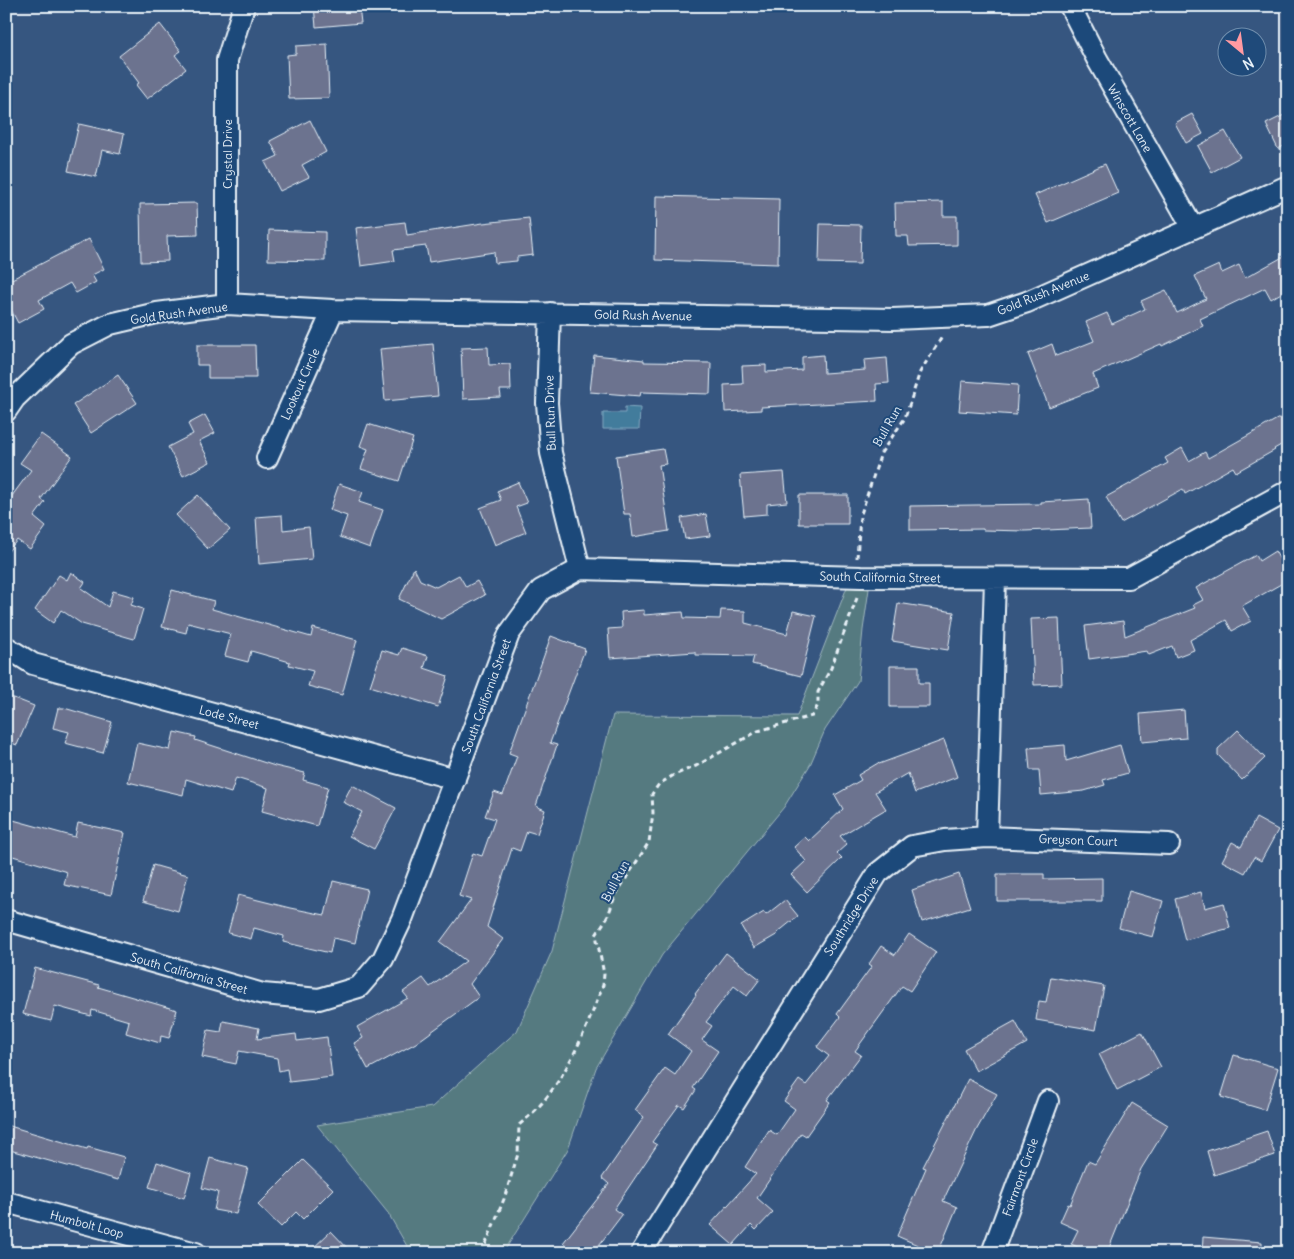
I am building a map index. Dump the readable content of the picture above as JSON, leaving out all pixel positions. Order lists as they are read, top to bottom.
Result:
{
  "streets": {
    "street": [
      "Winscott Lane",
      "Crystal Drive",
      "Gold Rush Avenue",
      "Lookout Circle",
      "Bull Run Drive",
      "South California Street",
      "Lode Street",
      "Greyson Court",
      "Southridge Drive",
      "Fairmont Circle",
      "Humbolt Loop"
    ],
    "path": ["Bull Run"]
  },
  "crossings": [
    ["Winscott Lane", "Gold Rush Avenue"],
    ["Crystal Drive", "Gold Rush Avenue"],
    ["Gold Rush Avenue", "Lookout Circle"],
    ["Gold Rush Avenue", "Bull Run Drive"],
    ["Bull Run Drive", "South California Street"],
    ["South California Street", "Lode Street"],
    ["Greyson Court", "Southridge Drive"]
  ],
  "north": "bottom right"
}
